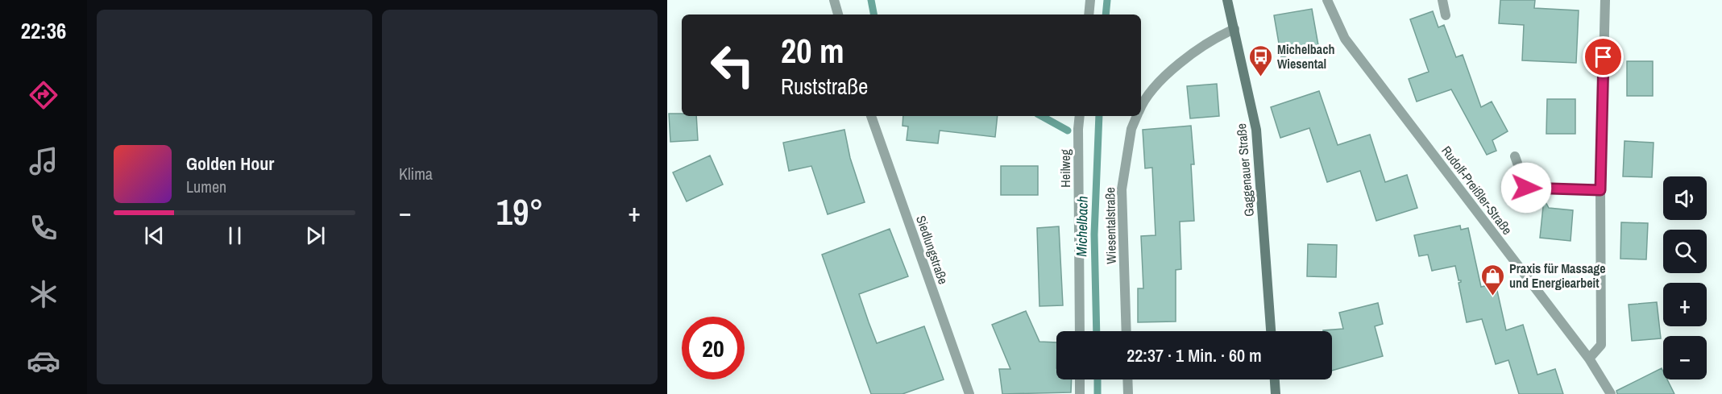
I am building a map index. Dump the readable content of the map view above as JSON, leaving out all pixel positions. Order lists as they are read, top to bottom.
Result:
{
  "streets": {
    "main road": ["Gaggenauer Straße"],
    "street": [
      "Heilweg",
      "Rudolf-Preißler-Straße",
      "Wiesentalstraße",
      "Siedlungstraße"
    ]
  },
  "crossings": [
    ["Gaggenauer Straße", "Wiesentalstraße"]
  ],
  "water": ["Michelbach"],
  "places": {
    "bus stop": ["Michelbach Wiesental"],
    "shop": ["Praxis für Massage und Energiearbeit"]
  },
  "page": {
    "tabs": "22:36",
    "tile": "Klima",
    "turn": ["20 m", "Ruststraße"],
    "song": ["Golden Hour", "Lumen"],
    "map_buttons": ["+", "−"],
    "heat": ["−", "19°", "+"],
    "limit": "20",
    "trip": "22:37 · 1 Min. · 60 m"
  }
}
